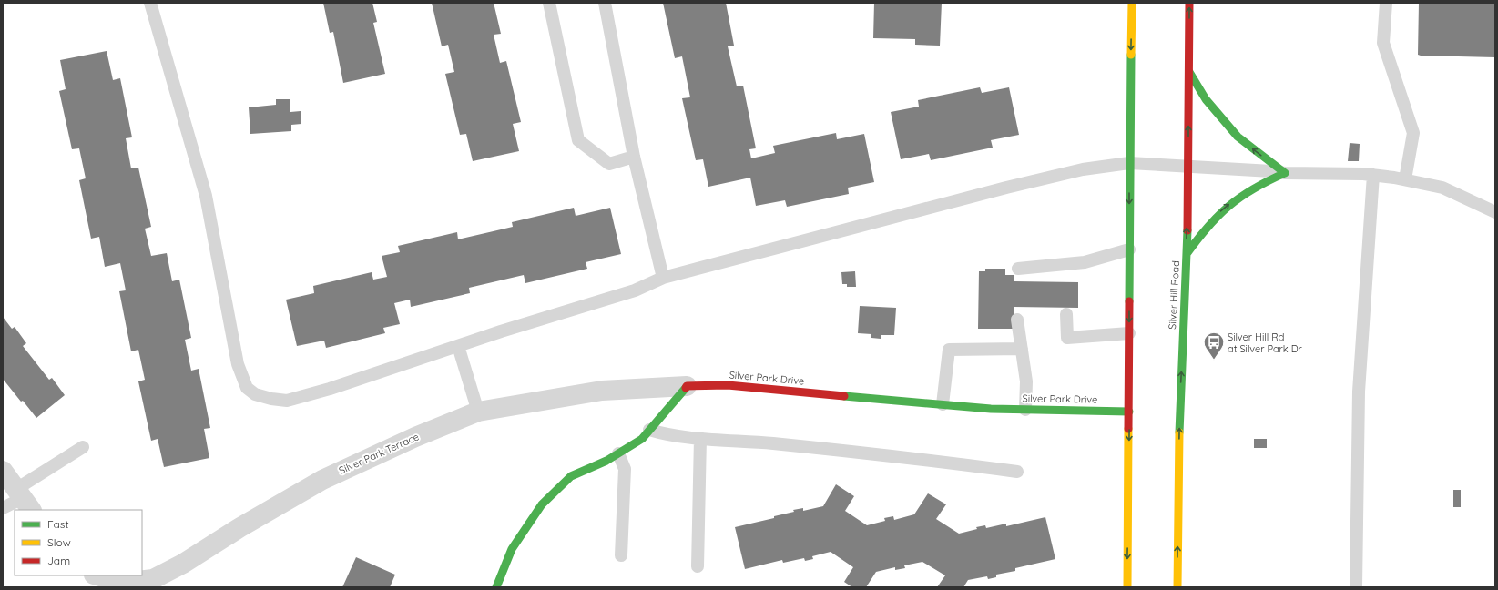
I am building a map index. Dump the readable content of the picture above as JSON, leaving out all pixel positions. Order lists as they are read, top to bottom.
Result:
{
  "streets": {
    "main road": ["Silver Hill Road", "Silver Park Drive"],
    "street": ["Silver Park Terrace"]
  },
  "crossings": [
    ["Silver Park Drive", "Silver Park Terrace"]
  ],
  "places": {
    "bus stop": ["Silver Hill Rd at Silver Park Dr"]
  },
  "legend": ["Fast", "Slow", "Jam"]
}
